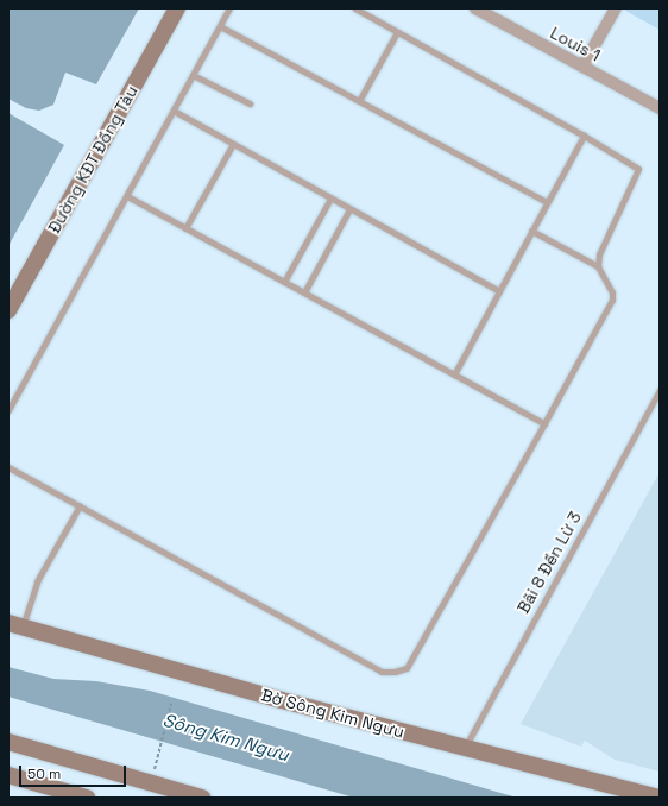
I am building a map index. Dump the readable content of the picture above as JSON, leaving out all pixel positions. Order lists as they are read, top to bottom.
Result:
{
  "streets": {
    "street": ["Louis 1", "Đường KĐT Đồng Tàu", "Bờ Sông Kim Ngưu"],
    "lane": ["Bãi 8 Đền Lừ 3"]
  },
  "crossings": [
    ["Bãi 8 Đền Lừ 3", "Bờ Sông Kim Ngưu"]
  ],
  "water": ["Sông Kim Ngưu"],
  "scale_bar": "50 m"
}
